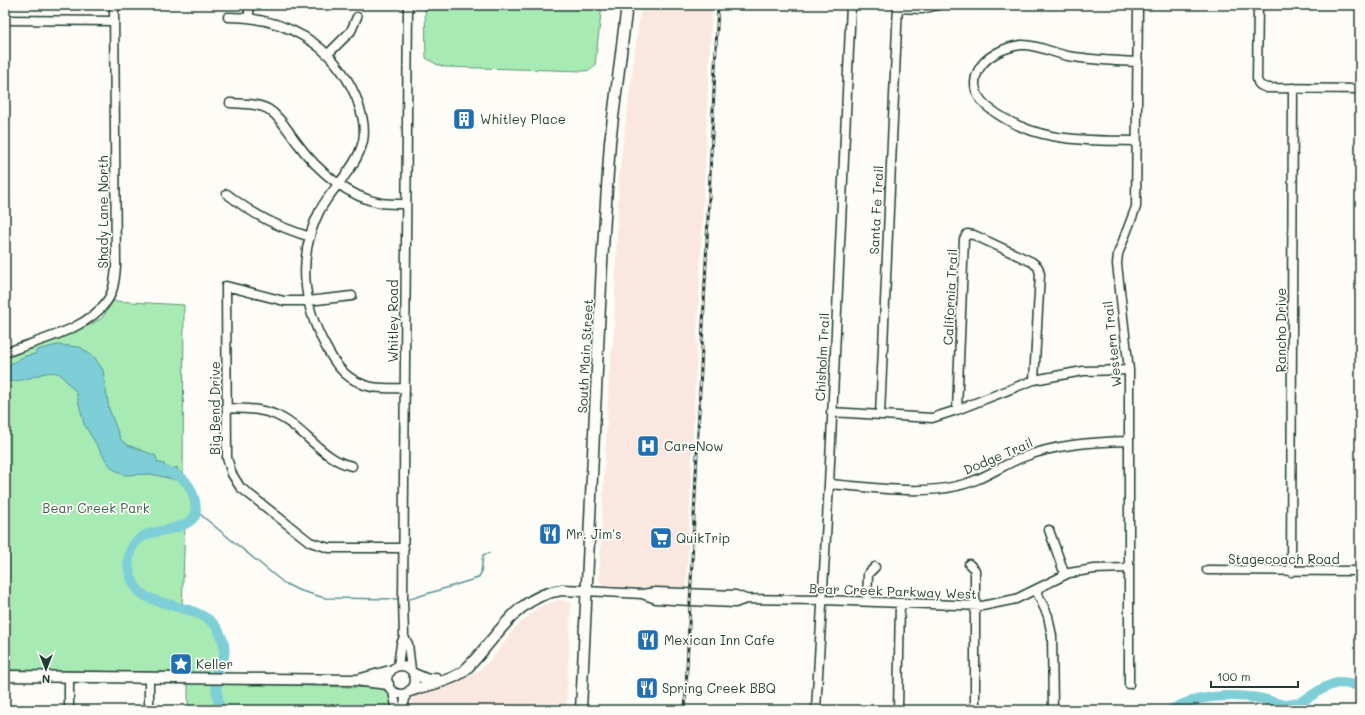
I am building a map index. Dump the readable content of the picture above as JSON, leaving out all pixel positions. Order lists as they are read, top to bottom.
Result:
{
  "streets": {
    "main road": ["South Main Street"],
    "street": [
      "Santa Fe Trail",
      "Shady Lane North",
      "California Trail",
      "Whitley Road",
      "Rancho Drive",
      "Western Trail",
      "Chisholm Trail",
      "Big Bend Drive",
      "Dodge Trail",
      "Stagecoach Road",
      "Bear Creek Parkway West"
    ]
  },
  "crossings": [
    ["Whitley Road", "Big Bend Drive"],
    ["Rancho Drive", "Stagecoach Road"],
    ["Western Trail", "Dodge Trail"],
    ["Western Trail", "Bear Creek Parkway West"],
    ["South Main Street", "Bear Creek Parkway West"],
    ["Chisholm Trail", "Dodge Trail"],
    ["Chisholm Trail", "Bear Creek Parkway West"]
  ],
  "parks": ["Bear Creek Park"],
  "places": {
    "building": ["Whitley Place"],
    "hospital": ["CareNow"],
    "restaurant": ["Mr. Jim's", "Mexican Inn Cafe", "Spring Creek BBQ"],
    "supermarket": ["QuikTrip"],
    "place": ["Keller"]
  },
  "scale_bar": "100 m",
  "north": "bottom"
}
